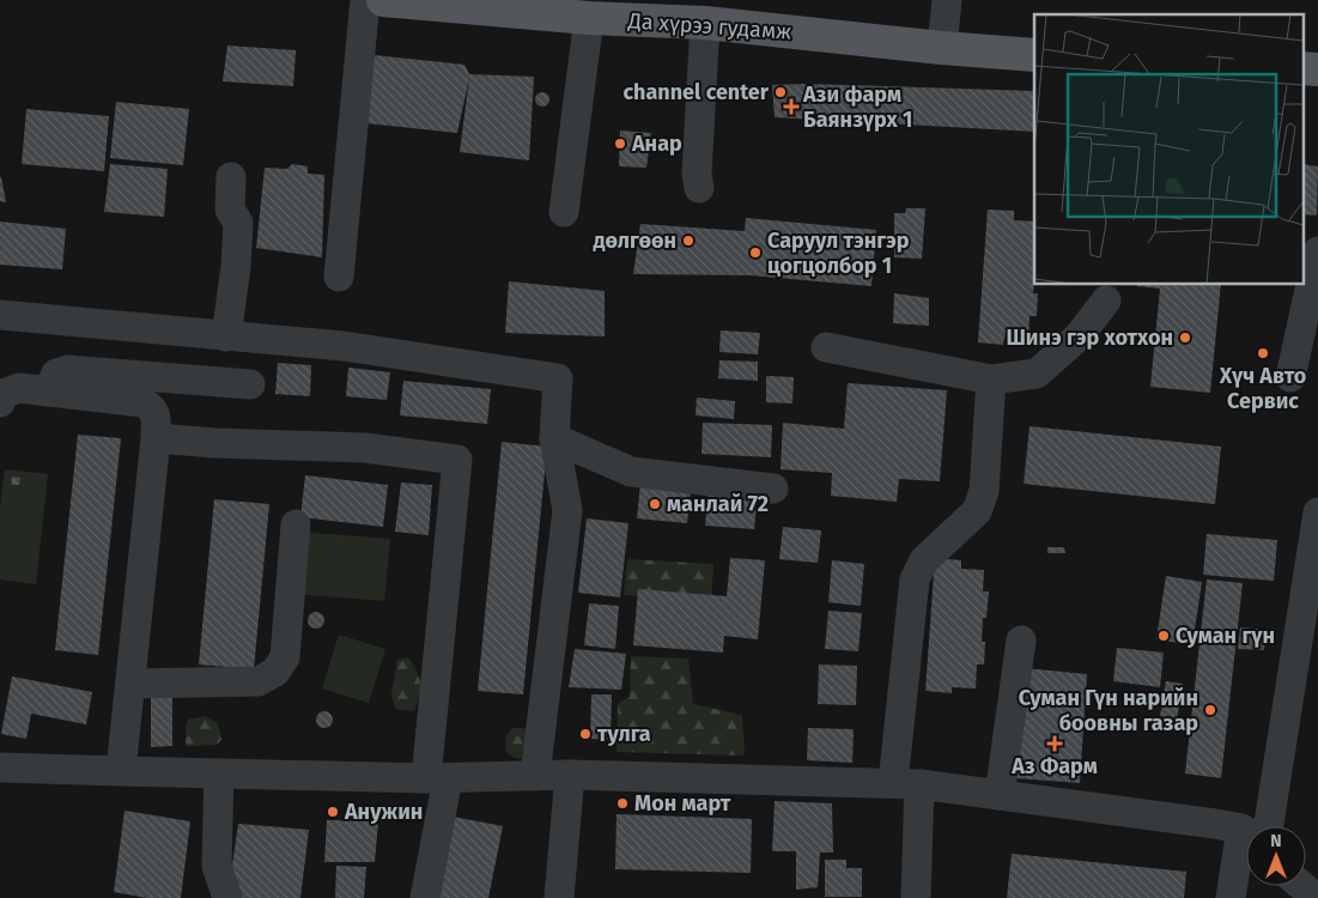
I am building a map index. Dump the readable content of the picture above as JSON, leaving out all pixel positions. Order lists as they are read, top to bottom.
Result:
{
  "streets": {
    "main road": ["Да хүрээ гудамж"]
  },
  "places": {
    "other": [
      "channel center",
      "Анар",
      "дөлгөөн",
      "Саруул тэнгэр цогцолбор 1",
      "Шинэ гэр хотхон",
      "Хүч Авто Сервис",
      "манлай 72",
      "Суман гүн",
      "Суман Гүн нарийн боовны газар",
      "тулга",
      "Мон март",
      "Анужин"
    ],
    "health": ["Ази фарм Баянзүрх 1", "Аз Фарм"]
  },
  "north": "top"
}
